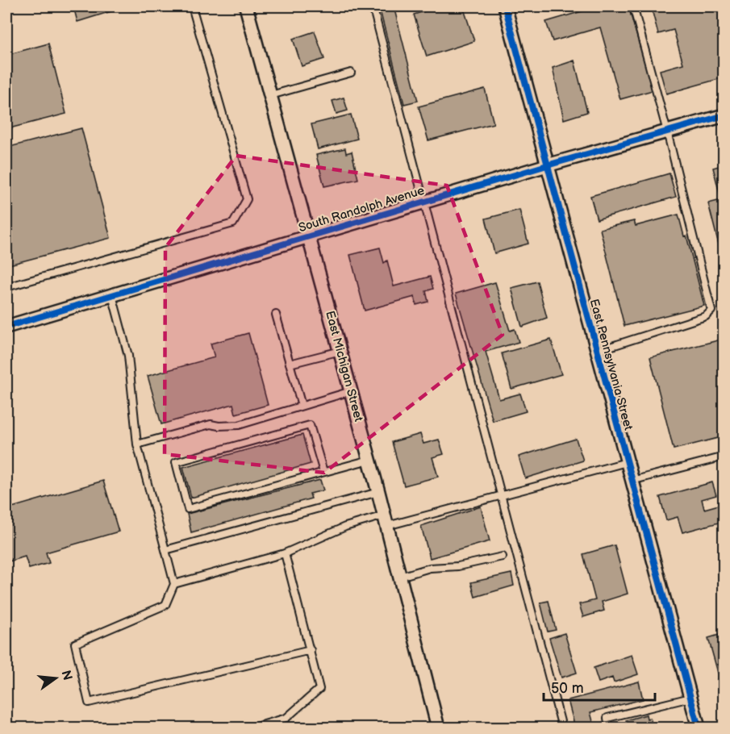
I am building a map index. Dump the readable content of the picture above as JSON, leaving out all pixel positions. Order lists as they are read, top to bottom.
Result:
{
  "streets": {
    "street": ["South Randolph Avenue", "East Pennsylvania Street", "East Michigan Street"]
  },
  "crossings": [
    ["South Randolph Avenue", "East Pennsylvania Street"],
    ["South Randolph Avenue", "East Michigan Street"]
  ],
  "scale_bar": "50 m",
  "north": "right"
}
